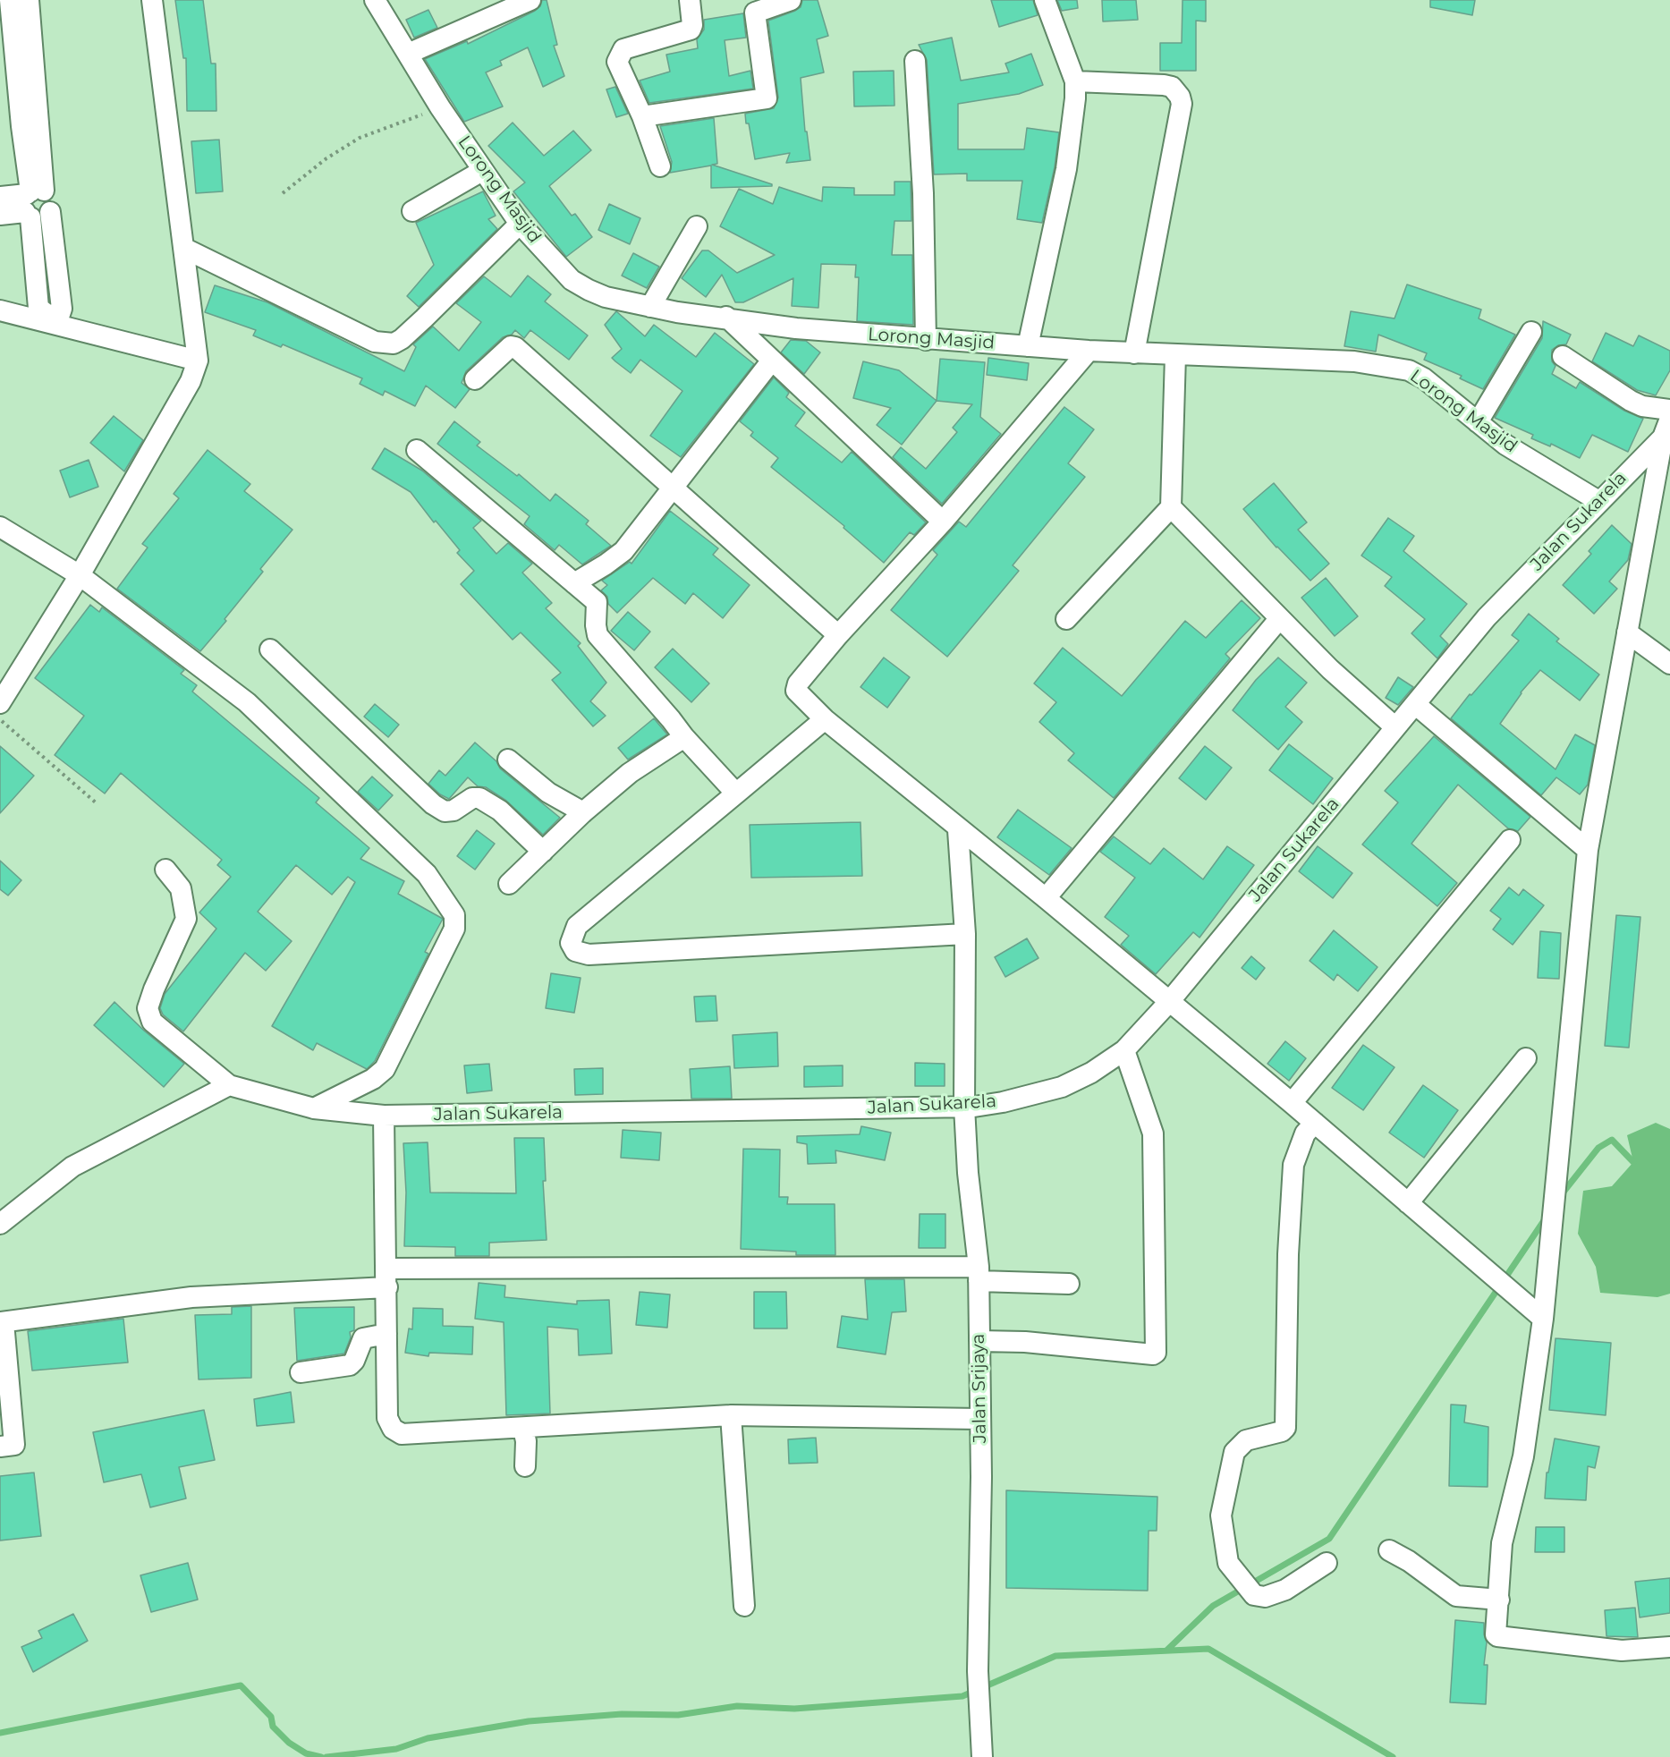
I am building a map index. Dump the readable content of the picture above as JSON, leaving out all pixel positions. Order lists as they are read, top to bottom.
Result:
{
  "streets": {
    "street": ["Lorong Masjid", "Jalan Sukarela", "Jalan Srijaya"]
  },
  "crossings": [
    ["Lorong Masjid", "Jalan Sukarela"],
    ["Jalan Sukarela", "Jalan Srijaya"]
  ]
}
